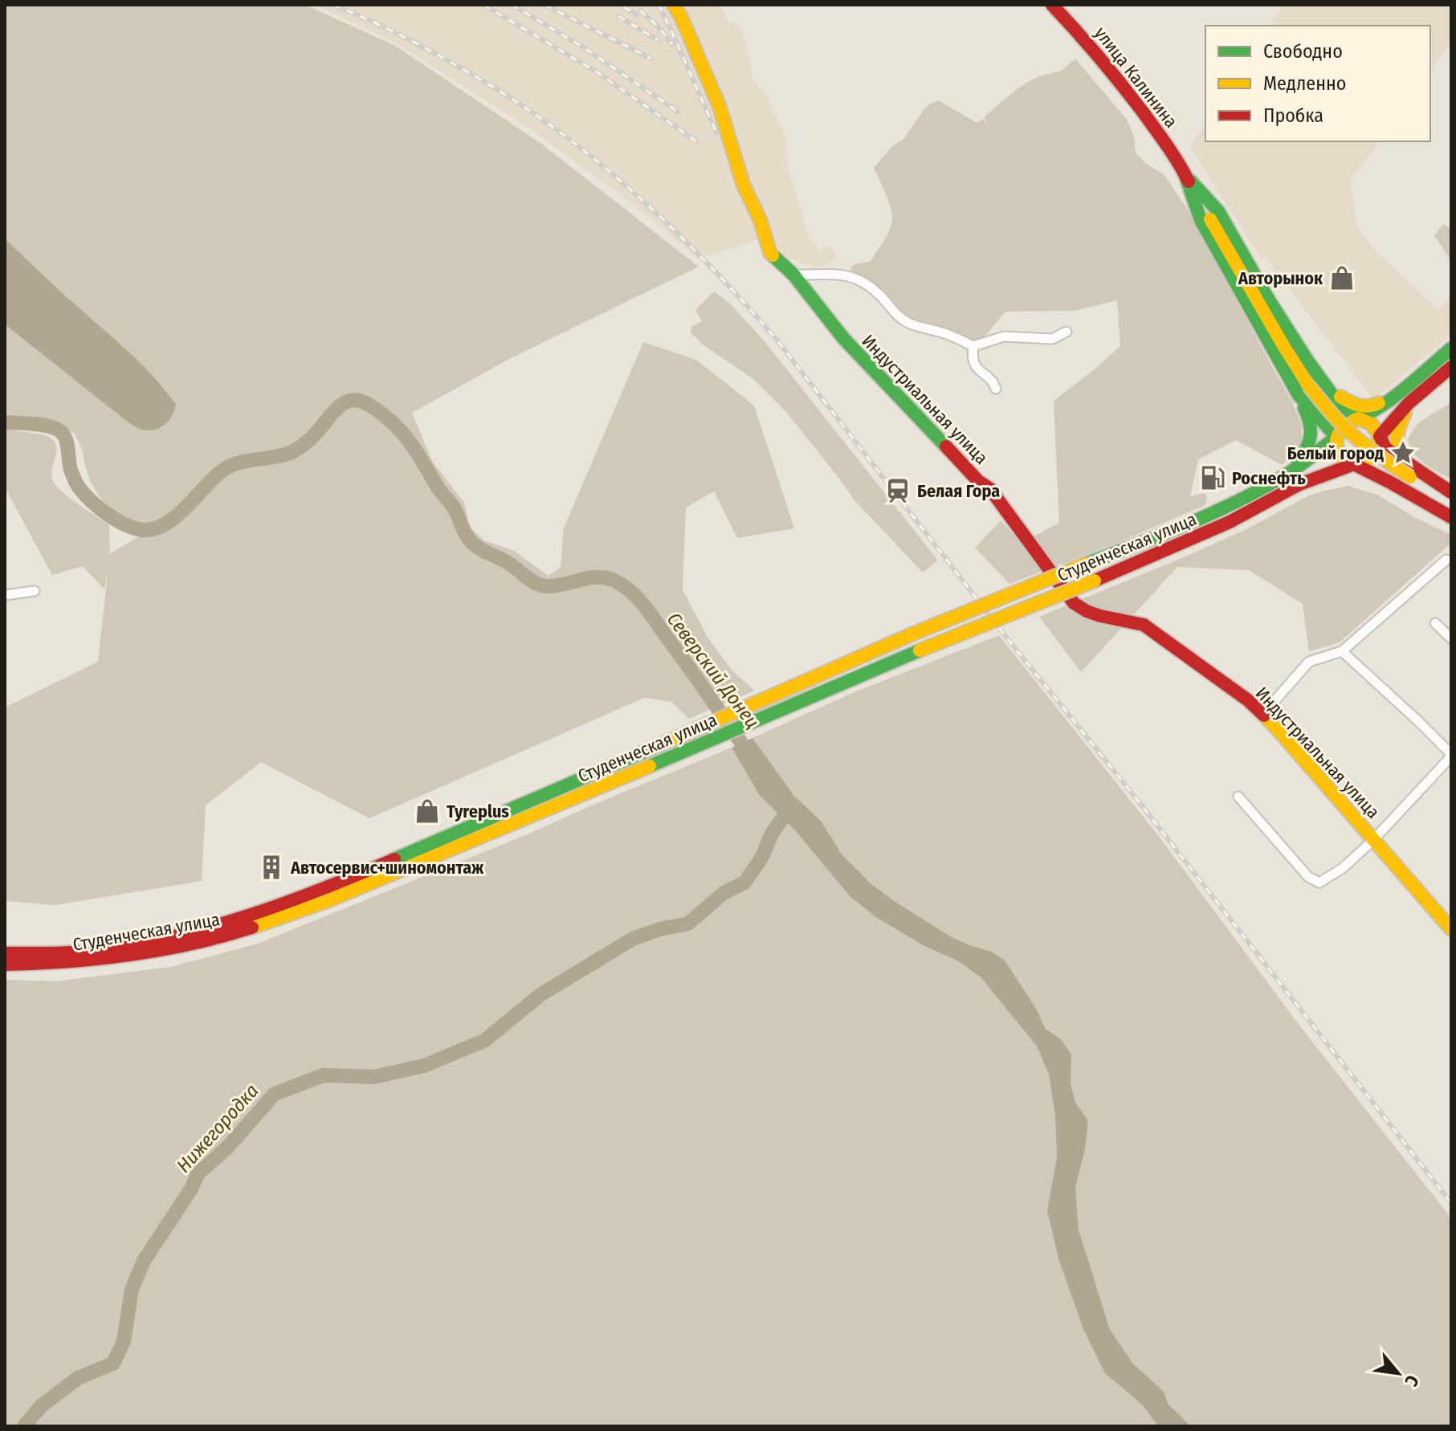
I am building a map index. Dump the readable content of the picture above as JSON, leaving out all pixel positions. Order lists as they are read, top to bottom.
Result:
{
  "streets": {
    "main road": ["улица Калинина", "Индустриальная улица", "Студенческая улица"]
  },
  "water": ["Северский Донец", "Нижегородка"],
  "places": {
    "shop": ["Авторынок", "Tyreplus"],
    "place": ["Белый город"],
    "fuel station": ["Роснефть"],
    "station": ["Белая Гора"],
    "building": ["Автосервис+шиномонтаж"]
  },
  "legend": ["Свободно", "Медленно", "Пробка"],
  "north": "bottom right"
}
